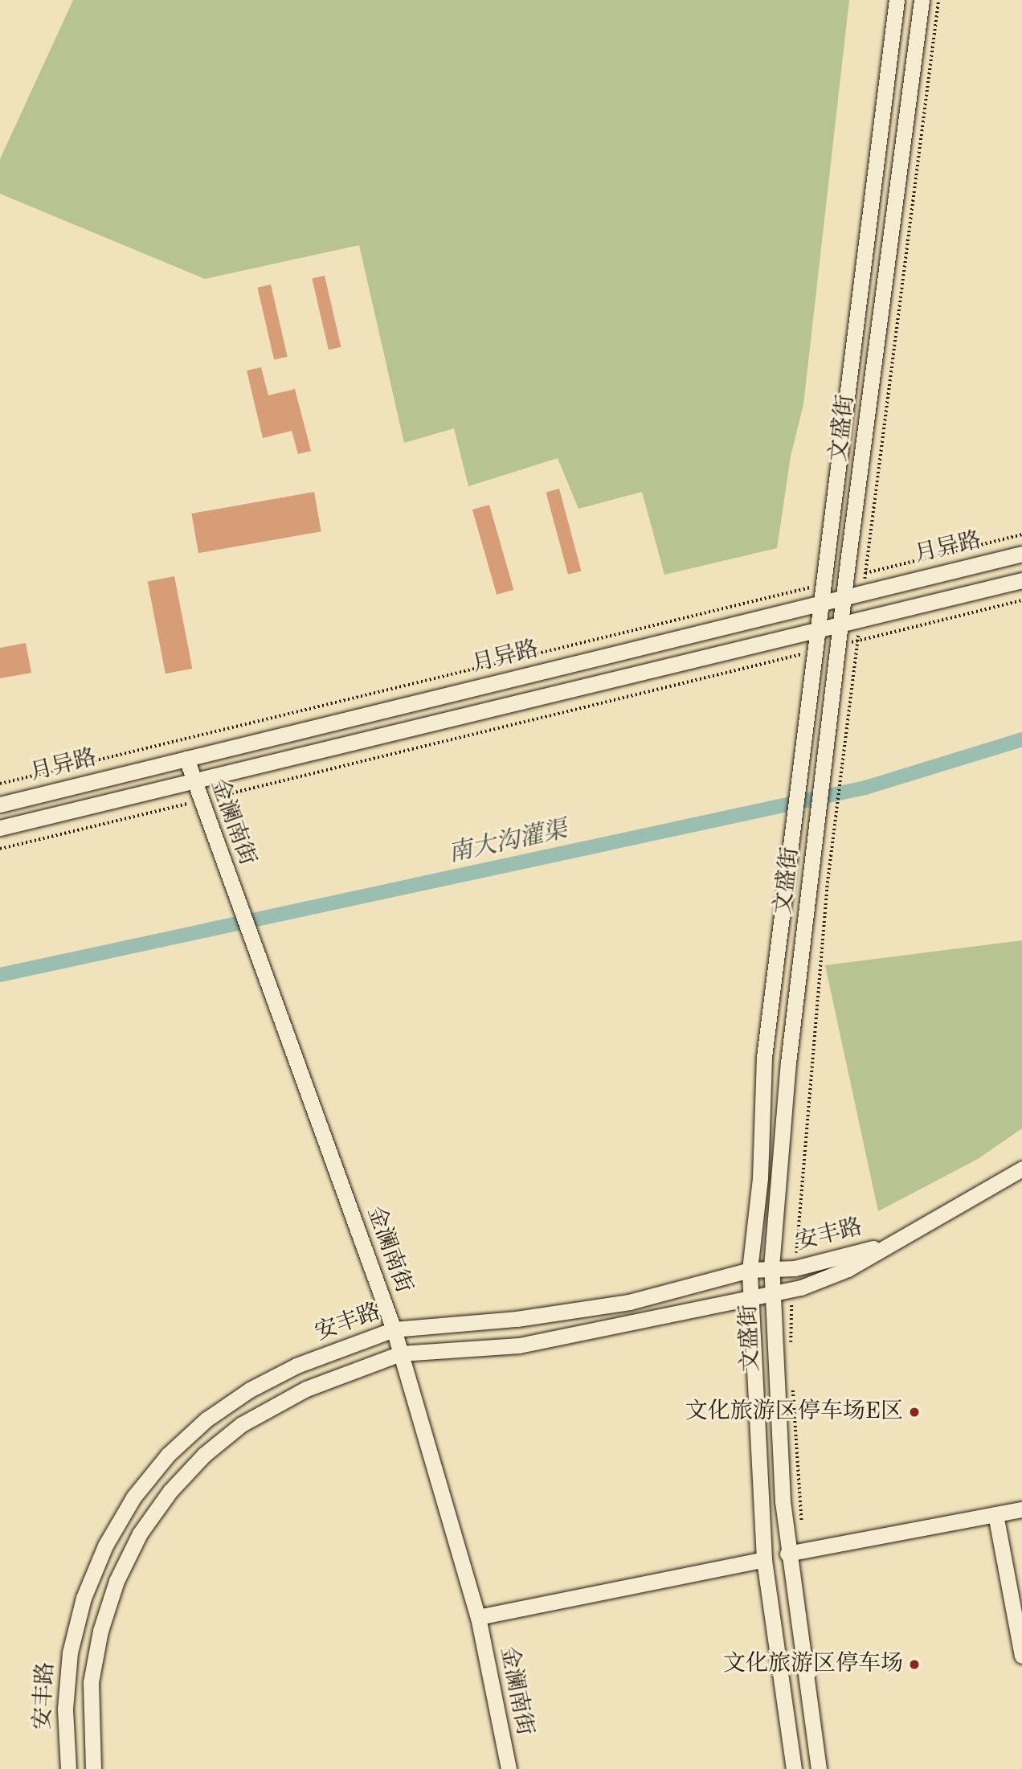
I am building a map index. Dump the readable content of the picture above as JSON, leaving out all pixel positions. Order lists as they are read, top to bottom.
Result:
{
  "streets": {
    "main road": [
      "文盛街",
      "月异路",
      "金澜南街",
      "安丰路"
    ]
  },
  "crossings": [
    ["文盛街", "月异路"],
    ["文盛街", "安丰路"],
    ["月异路", "金澜南街"],
    ["金澜南街", "安丰路"]
  ],
  "water": ["南大沟灌渠"],
  "places": ["文化旅游区停车场E区", "文化旅游区停车场"]
}
